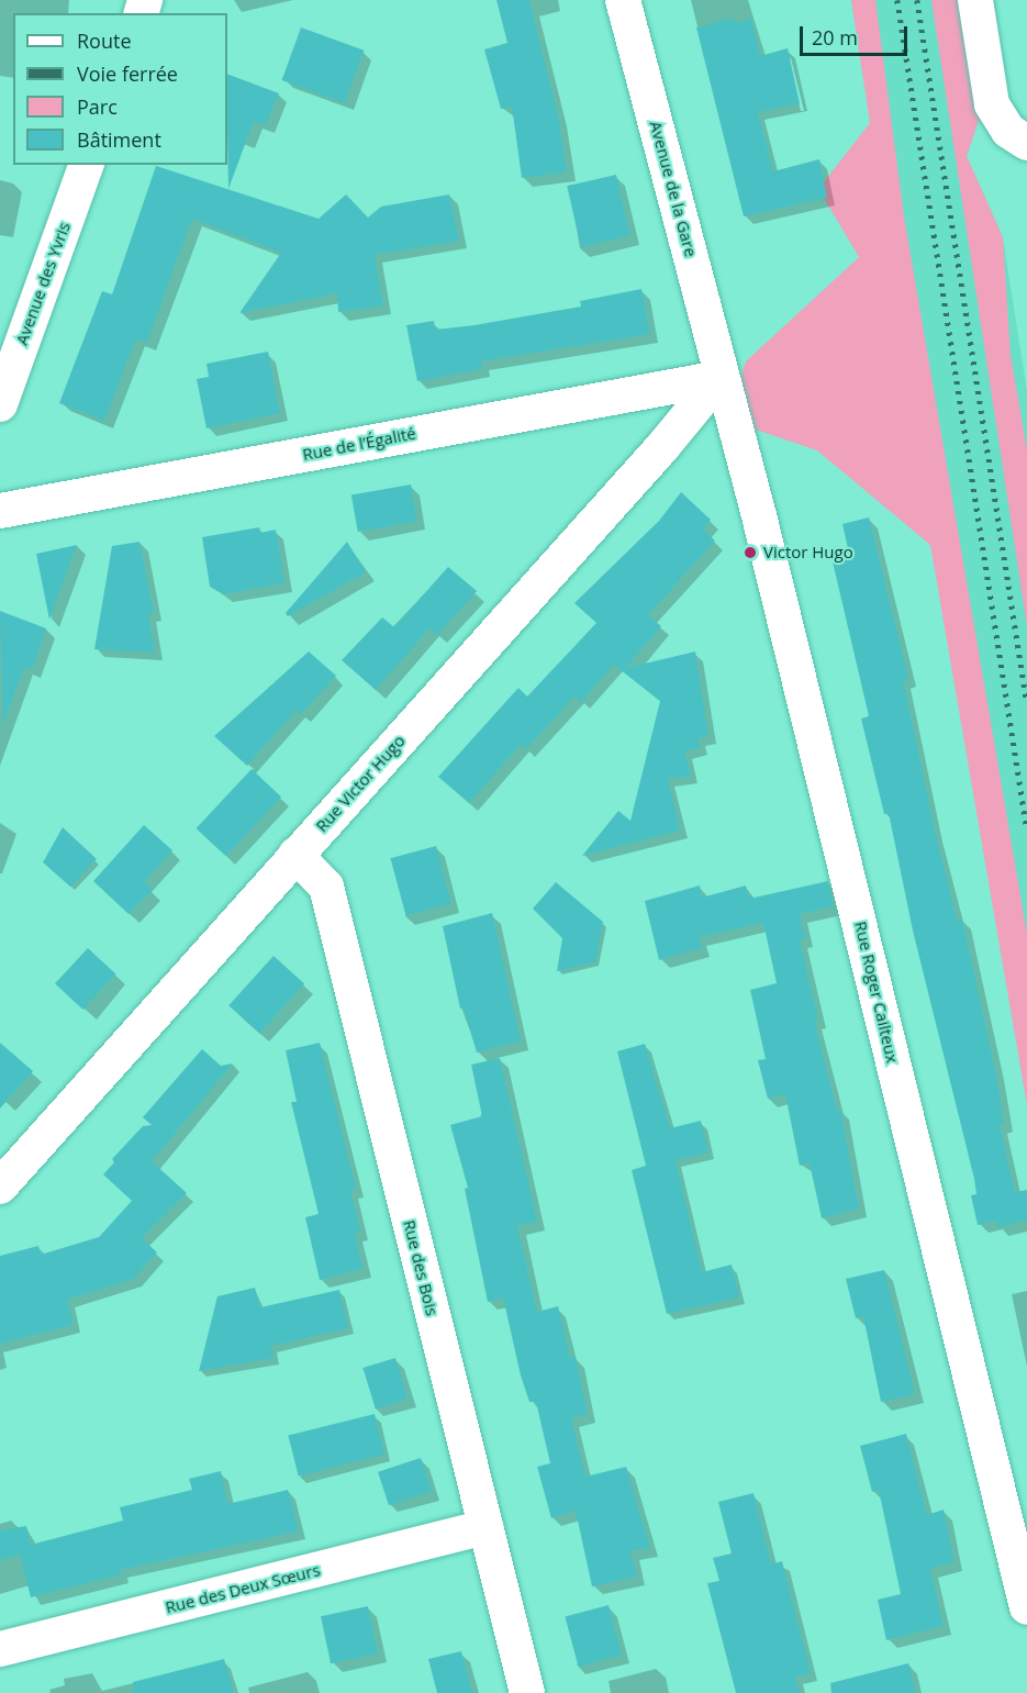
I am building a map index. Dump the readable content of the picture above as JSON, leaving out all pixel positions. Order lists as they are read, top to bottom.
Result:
{
  "streets": {
    "street": [
      "Avenue de la Gare",
      "Avenue des Yvris",
      "Rue de l’Égalité",
      "Rue Victor Hugo",
      "Rue Roger Cailteux",
      "Rue des Bois",
      "Rue des Deux Sœurs"
    ]
  },
  "crossings": [
    ["Avenue de la Gare", "Rue de l’Égalité"],
    ["Avenue de la Gare", "Rue Victor Hugo"],
    ["Avenue de la Gare", "Rue Roger Cailteux"],
    ["Rue de l’Égalité", "Rue Victor Hugo"],
    ["Rue de l’Égalité", "Rue Roger Cailteux"],
    ["Rue Victor Hugo", "Rue Roger Cailteux"],
    ["Rue Victor Hugo", "Rue des Bois"],
    ["Rue des Bois", "Rue des Deux Sœurs"]
  ],
  "places": ["Victor Hugo"],
  "legend": [
    "Route",
    "Voie ferrée",
    "Parc",
    "Bâtiment"
  ],
  "scale_bar": "20 m"
}
